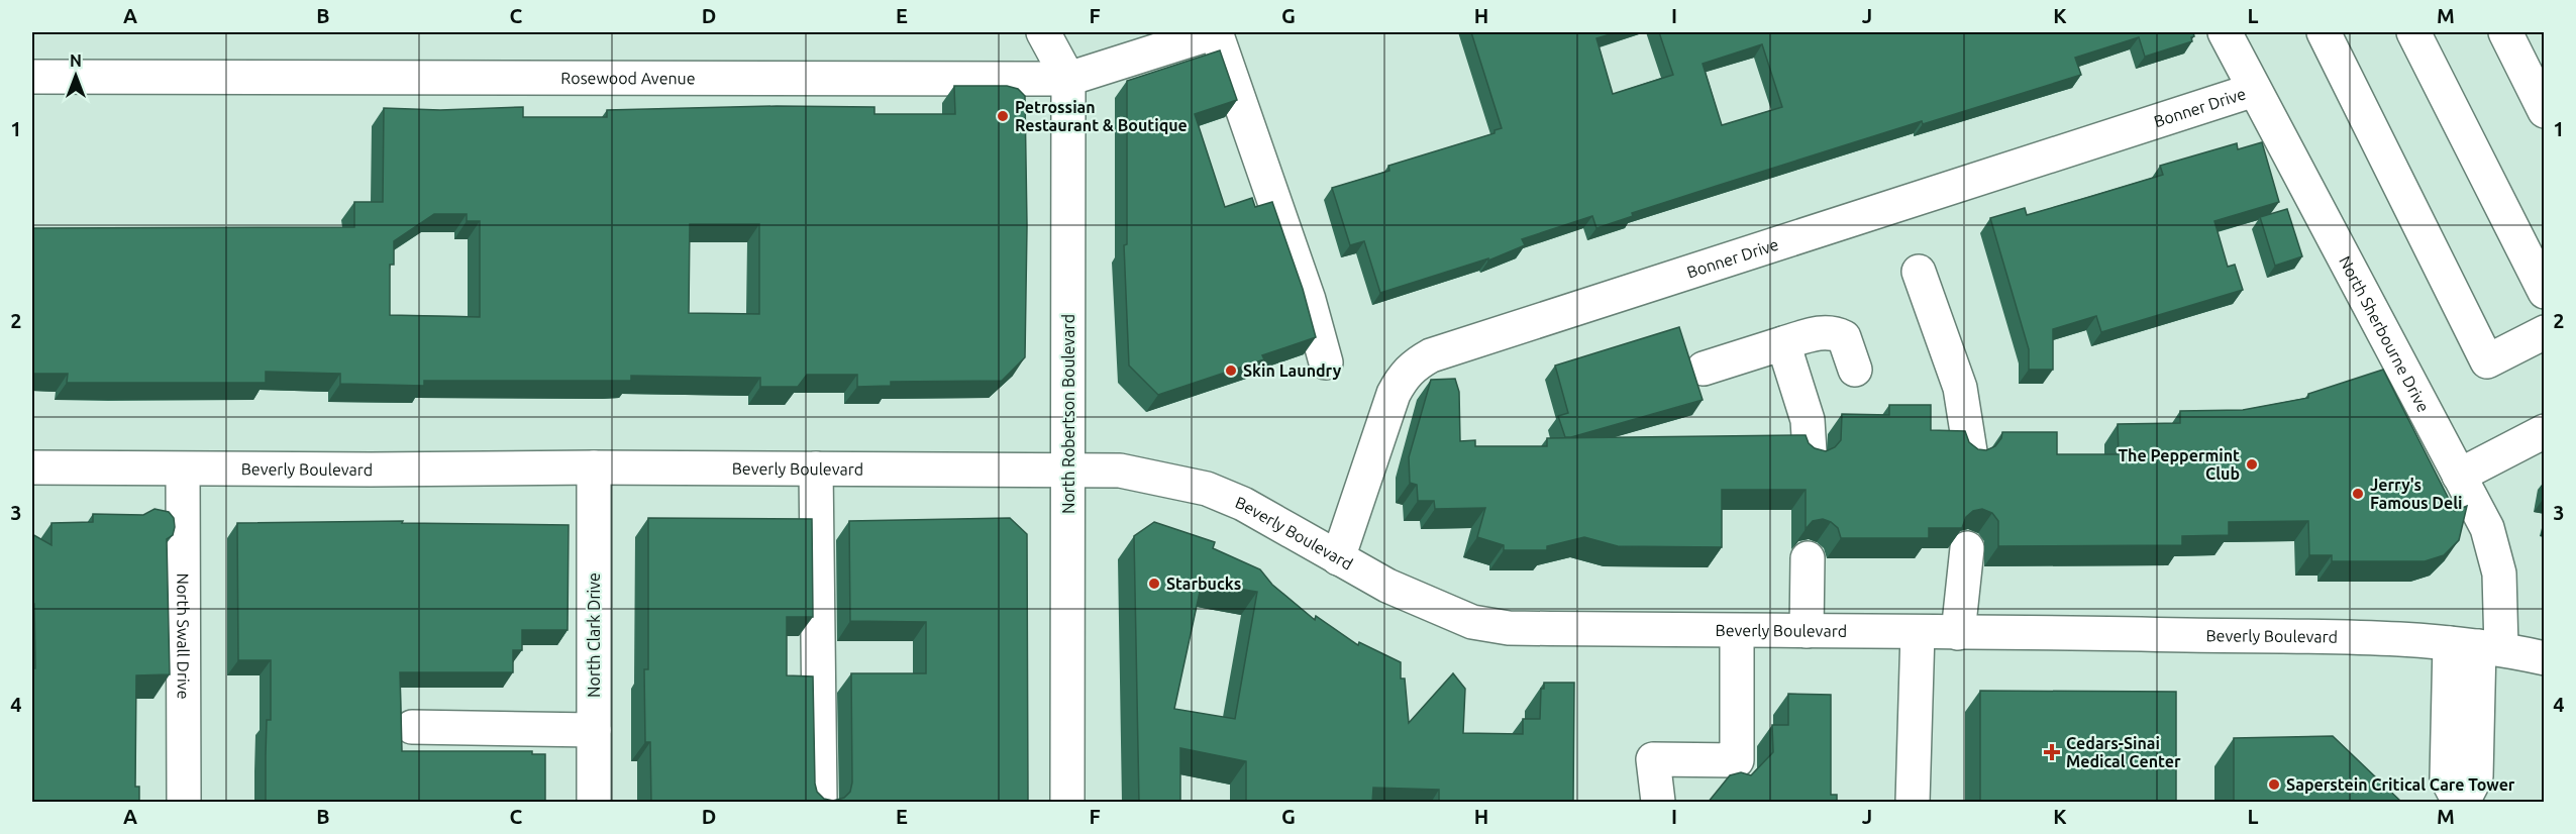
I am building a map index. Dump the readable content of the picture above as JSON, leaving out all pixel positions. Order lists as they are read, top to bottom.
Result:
{
  "streets": {
    "street": [
      "Rosewood Avenue",
      "Bonner Drive",
      "North Sherbourne Drive",
      "North Robertson Boulevard",
      "Beverly Boulevard",
      "North Clark Drive",
      "North Swall Drive"
    ]
  },
  "crossings": [
    ["Rosewood Avenue", "North Robertson Boulevard"],
    ["Bonner Drive", "North Sherbourne Drive"],
    ["Bonner Drive", "Beverly Boulevard"],
    ["North Sherbourne Drive", "Beverly Boulevard"],
    ["North Robertson Boulevard", "Beverly Boulevard"],
    ["Beverly Boulevard", "North Clark Drive"],
    ["Beverly Boulevard", "North Swall Drive"]
  ],
  "places": {
    "other": [
      "Petrossian Restaurant & Boutique",
      "Skin Laundry",
      "The Peppermint Club",
      "Jerry's Famous Deli",
      "Starbucks",
      "Saperstein Critical Care Tower"
    ],
    "health": ["Cedars-Sinai Medical Center"]
  },
  "north": "top",
  "grid": {
    "columns": [
      "A",
      "B",
      "C",
      "D",
      "E",
      "F",
      "G",
      "H",
      "I",
      "J",
      "K",
      "L",
      "M"
    ],
    "rows": [
      "1",
      "2",
      "3",
      "4"
    ]
  }
}
